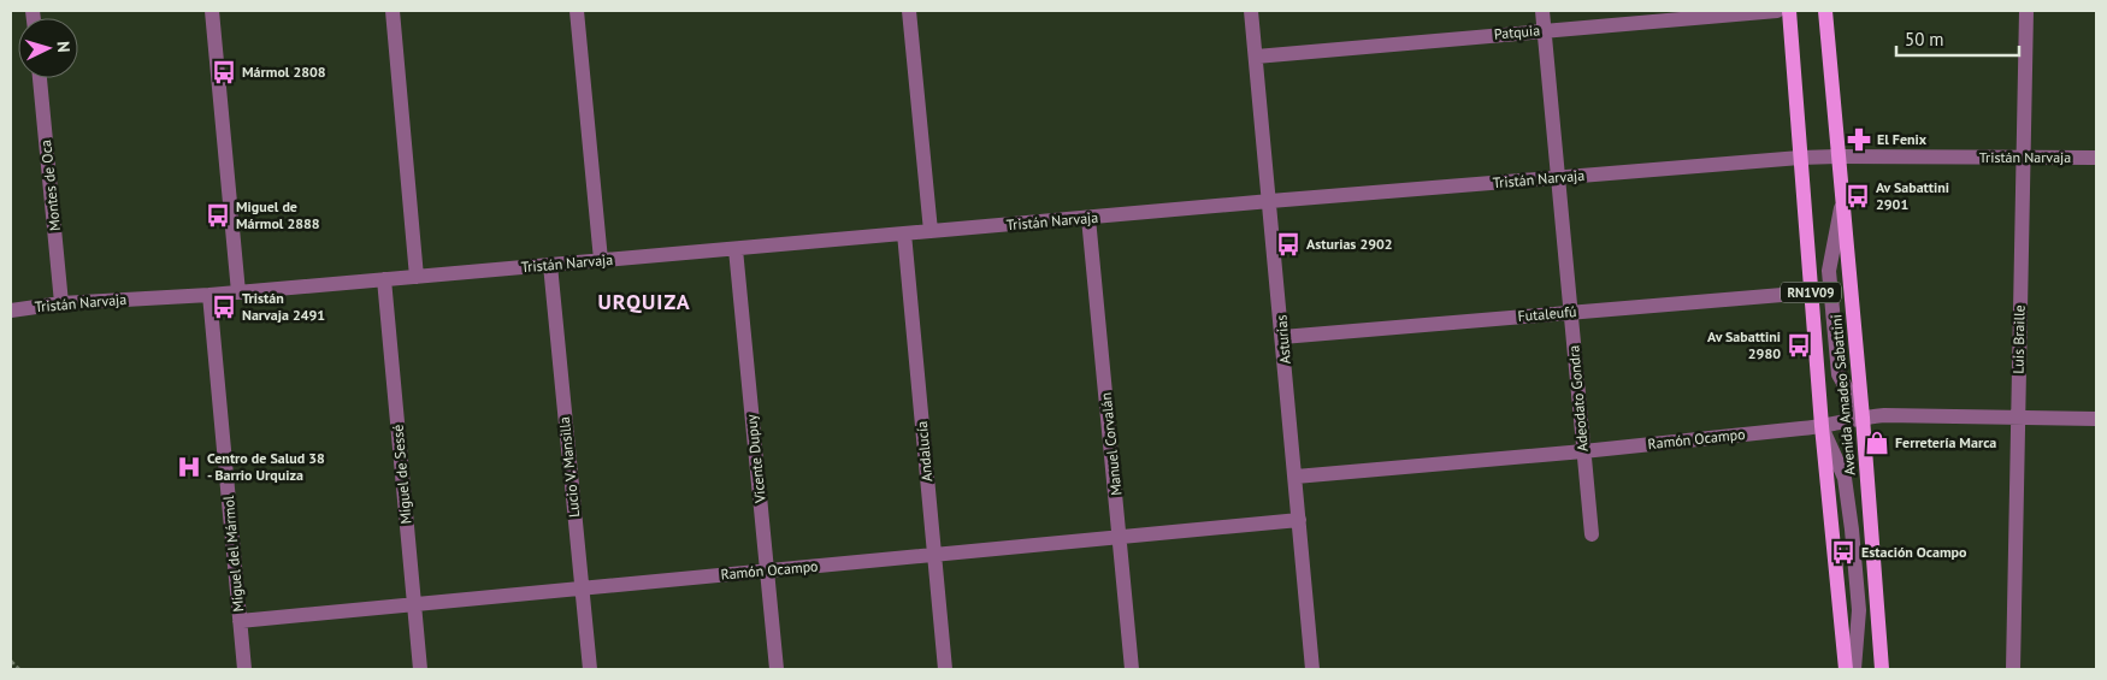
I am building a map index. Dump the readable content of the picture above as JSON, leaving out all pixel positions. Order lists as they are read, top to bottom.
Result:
{
  "streets": {
    "main road": ["RN1V09", "Avenida Amadeo Sabattini"],
    "street": [
      "Patquia",
      "Tristán Narvaja",
      "Montes de Oca",
      "Futaleufú",
      "Asturias",
      "Luis Braille",
      "Adeodato Gondra",
      "Ramón Ocampo",
      "Manuel Corvalán",
      "Andalucía",
      "Vicente Dupuy",
      "Lucio V. Mansilla",
      "Miguel de Sessé",
      "Miguel del Mármol"
    ]
  },
  "crossings": [
    ["Patquia", "Asturias"],
    ["Patquia", "Adeodato Gondra"],
    ["Tristán Narvaja", "Montes de Oca"],
    ["Tristán Narvaja", "Asturias"],
    ["Tristán Narvaja", "Luis Braille"],
    ["Tristán Narvaja", "Avenida Amadeo Sabattini"],
    ["Tristán Narvaja", "Adeodato Gondra"],
    ["Tristán Narvaja", "Manuel Corvalán"],
    ["Tristán Narvaja", "Andalucía"],
    ["Tristán Narvaja", "Vicente Dupuy"],
    ["Tristán Narvaja", "Lucio V. Mansilla"],
    ["Tristán Narvaja", "Miguel de Sessé"],
    ["Tristán Narvaja", "Miguel del Mármol"],
    ["Futaleufú", "Asturias"],
    ["Futaleufú", "Avenida Amadeo Sabattini"],
    ["Futaleufú", "Adeodato Gondra"],
    ["Asturias", "Ramón Ocampo"],
    ["Luis Braille", "Ramón Ocampo"],
    ["Avenida Amadeo Sabattini", "Ramón Ocampo"],
    ["Adeodato Gondra", "Ramón Ocampo"],
    ["Ramón Ocampo", "Manuel Corvalán"],
    ["Ramón Ocampo", "Andalucía"],
    ["Ramón Ocampo", "Vicente Dupuy"],
    ["Ramón Ocampo", "Lucio V. Mansilla"],
    ["Ramón Ocampo", "Miguel de Sessé"],
    ["Ramón Ocampo", "Miguel del Mármol"]
  ],
  "districts": ["URQUIZA"],
  "places": {
    "bus stop": [
      "Mármol 2808",
      "Av Sabattini 2901",
      "Miguel de Mármol 2888",
      "Asturias 2902",
      "Tristán Narvaja 2491",
      "Av Sabattini 2980",
      "Estación Ocampo"
    ],
    "pharmacy": ["El Fenix"],
    "shop": ["Ferretería Marca"],
    "hospital": ["Centro de Salud 38 - Barrio Urquiza"]
  },
  "scale_bar": "50 m",
  "north": "right"
}
